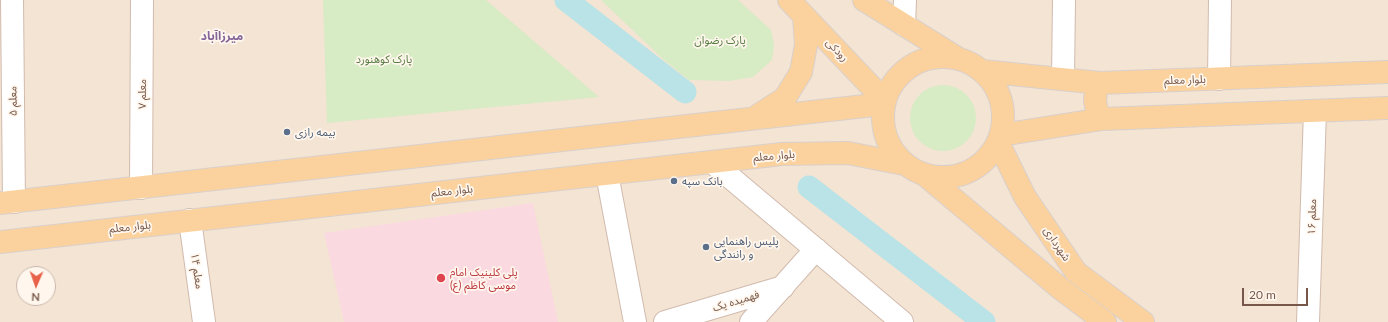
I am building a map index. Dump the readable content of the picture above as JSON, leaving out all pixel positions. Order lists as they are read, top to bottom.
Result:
{
  "streets": {
    "main road": ["رودکی", "بلوار معلم", "شهرداری"],
    "street": [
      "معلم ۷",
      "معلم ۵",
      "معلم ۱۶",
      "معلم ۱۴",
      "فهمیده یک"
    ]
  },
  "crossings": [
    ["رودکی", "بلوار معلم"],
    ["رودکی", "شهرداری"],
    ["بلوار معلم", "شهرداری"],
    ["بلوار معلم", "معلم ۱۴"]
  ],
  "districts": ["میرزاآباد"],
  "parks": ["پارک رضوان", "پارک کوهنورد"],
  "places": [
    "بیمه رازی",
    "بانک سپه",
    "پلیس راهنمایی و رانندگی",
    "پلی کلینیک امام موسی کاظم (ع)"
  ],
  "scale_bar": "20 m",
  "north": "bottom"
}
